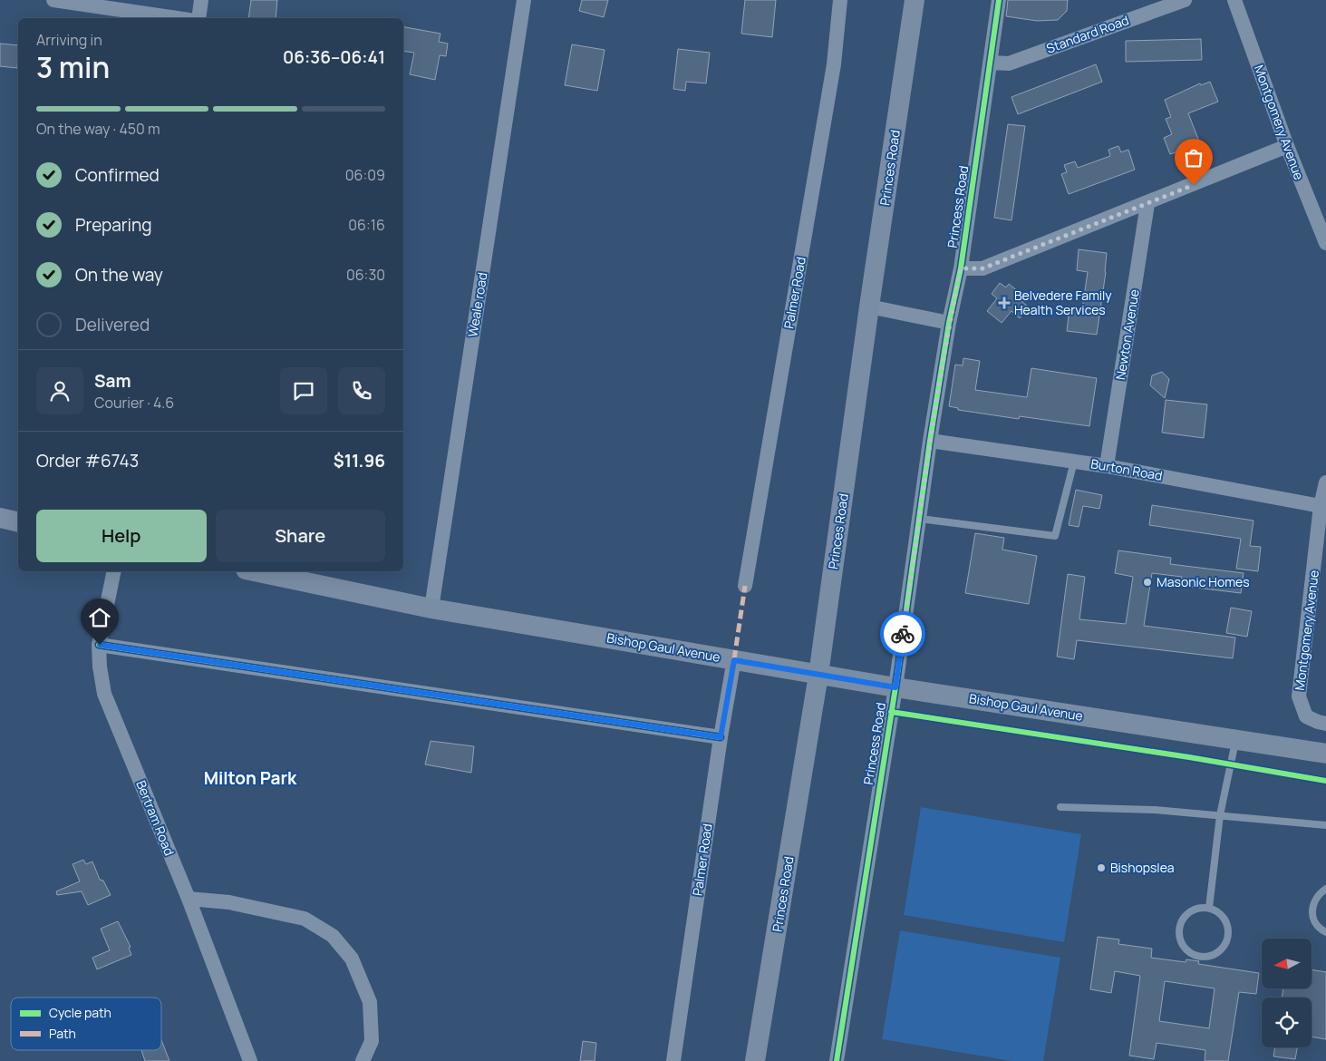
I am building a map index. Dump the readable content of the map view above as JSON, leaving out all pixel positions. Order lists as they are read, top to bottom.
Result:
{
  "streets": {
    "main road": ["Princes Road", "Bishop Gaul Avenue"],
    "street": [
      "Standard Road",
      "Montgomery Avenue",
      "Princess Road",
      "Palmer Road",
      "Weale road",
      "Newton Avenue",
      "Burton Road",
      "Bertram Road"
    ]
  },
  "crossings": [
    ["Standard Road", "Princess Road"],
    ["Montgomery Avenue", "Burton Road"],
    ["Princes Road", "Bishop Gaul Avenue"],
    ["Princess Road", "Burton Road"],
    ["Princess Road", "Bishop Gaul Avenue"],
    ["Palmer Road", "Bishop Gaul Avenue"],
    ["Weale road", "Bishop Gaul Avenue"],
    ["Newton Avenue", "Burton Road"]
  ],
  "districts": ["Milton Park"],
  "places": {
    "health": ["Belvedere Family Health Services"],
    "other": ["Masonic Homes", "Bishopslea"]
  },
  "legend": ["Cycle path", "Path"],
  "north": "left",
  "page": {
    "heading": ["3 min", "Arriving in", "06:36–06:41"],
    "panel": [
      "Sam",
      "Courier · 4.6",
      "Order #6743",
      "$11.96"
    ],
    "bar": "On the way · 450 m",
    "list": [
      ["Confirmed", "06:09"],
      ["Preparing", "06:16"],
      ["On the way", "06:30"],
      "Delivered"
    ],
    "buttons": ["Help", "Share"]
  }
}
